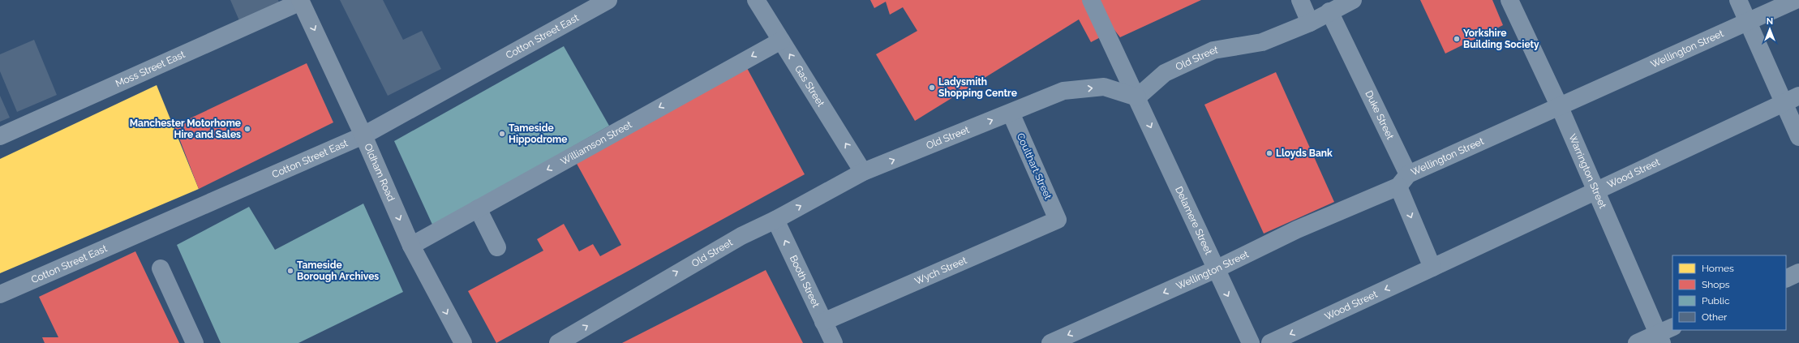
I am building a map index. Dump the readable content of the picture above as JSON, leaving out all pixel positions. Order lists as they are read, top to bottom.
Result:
{
  "streets": {
    "highway": ["Oldham Road"],
    "street": [
      "Cotton Street East",
      "Wellington Street",
      "Old Street",
      "Moss Street East",
      "Gas Street",
      "Duke Street",
      "Williamson Street",
      "Coulthart Street",
      "Warrington Street",
      "Wood Street",
      "Delamere Street",
      "Wych Street",
      "Booth Street"
    ]
  },
  "crossings": [
    ["Cotton Street East", "Oldham Road"],
    ["Wellington Street", "Duke Street"],
    ["Wellington Street", "Warrington Street"],
    ["Wellington Street", "Delamere Street"],
    ["Old Street", "Gas Street"],
    ["Old Street", "Duke Street"],
    ["Old Street", "Coulthart Street"],
    ["Old Street", "Delamere Street"],
    ["Old Street", "Booth Street"],
    ["Moss Street East", "Oldham Road"],
    ["Gas Street", "Williamson Street"],
    ["Williamson Street", "Oldham Road"],
    ["Coulthart Street", "Wych Street"],
    ["Warrington Street", "Wood Street"],
    ["Wych Street", "Booth Street"]
  ],
  "one_way": [
    "Old Street",
    "Gas Street",
    "Williamson Street",
    "Oldham Road",
    "Delamere Street",
    "Booth Street"
  ],
  "places": [
    "Yorkshire Building Society",
    "Ladysmith Shopping Centre",
    "Manchester Motorhome Hire and Sales",
    "Tameside Hippodrome",
    "Lloyds Bank",
    "Tameside Borough Archives"
  ],
  "legend": [
    "Homes",
    "Shops",
    "Public",
    "Other"
  ],
  "north": "top"
}
